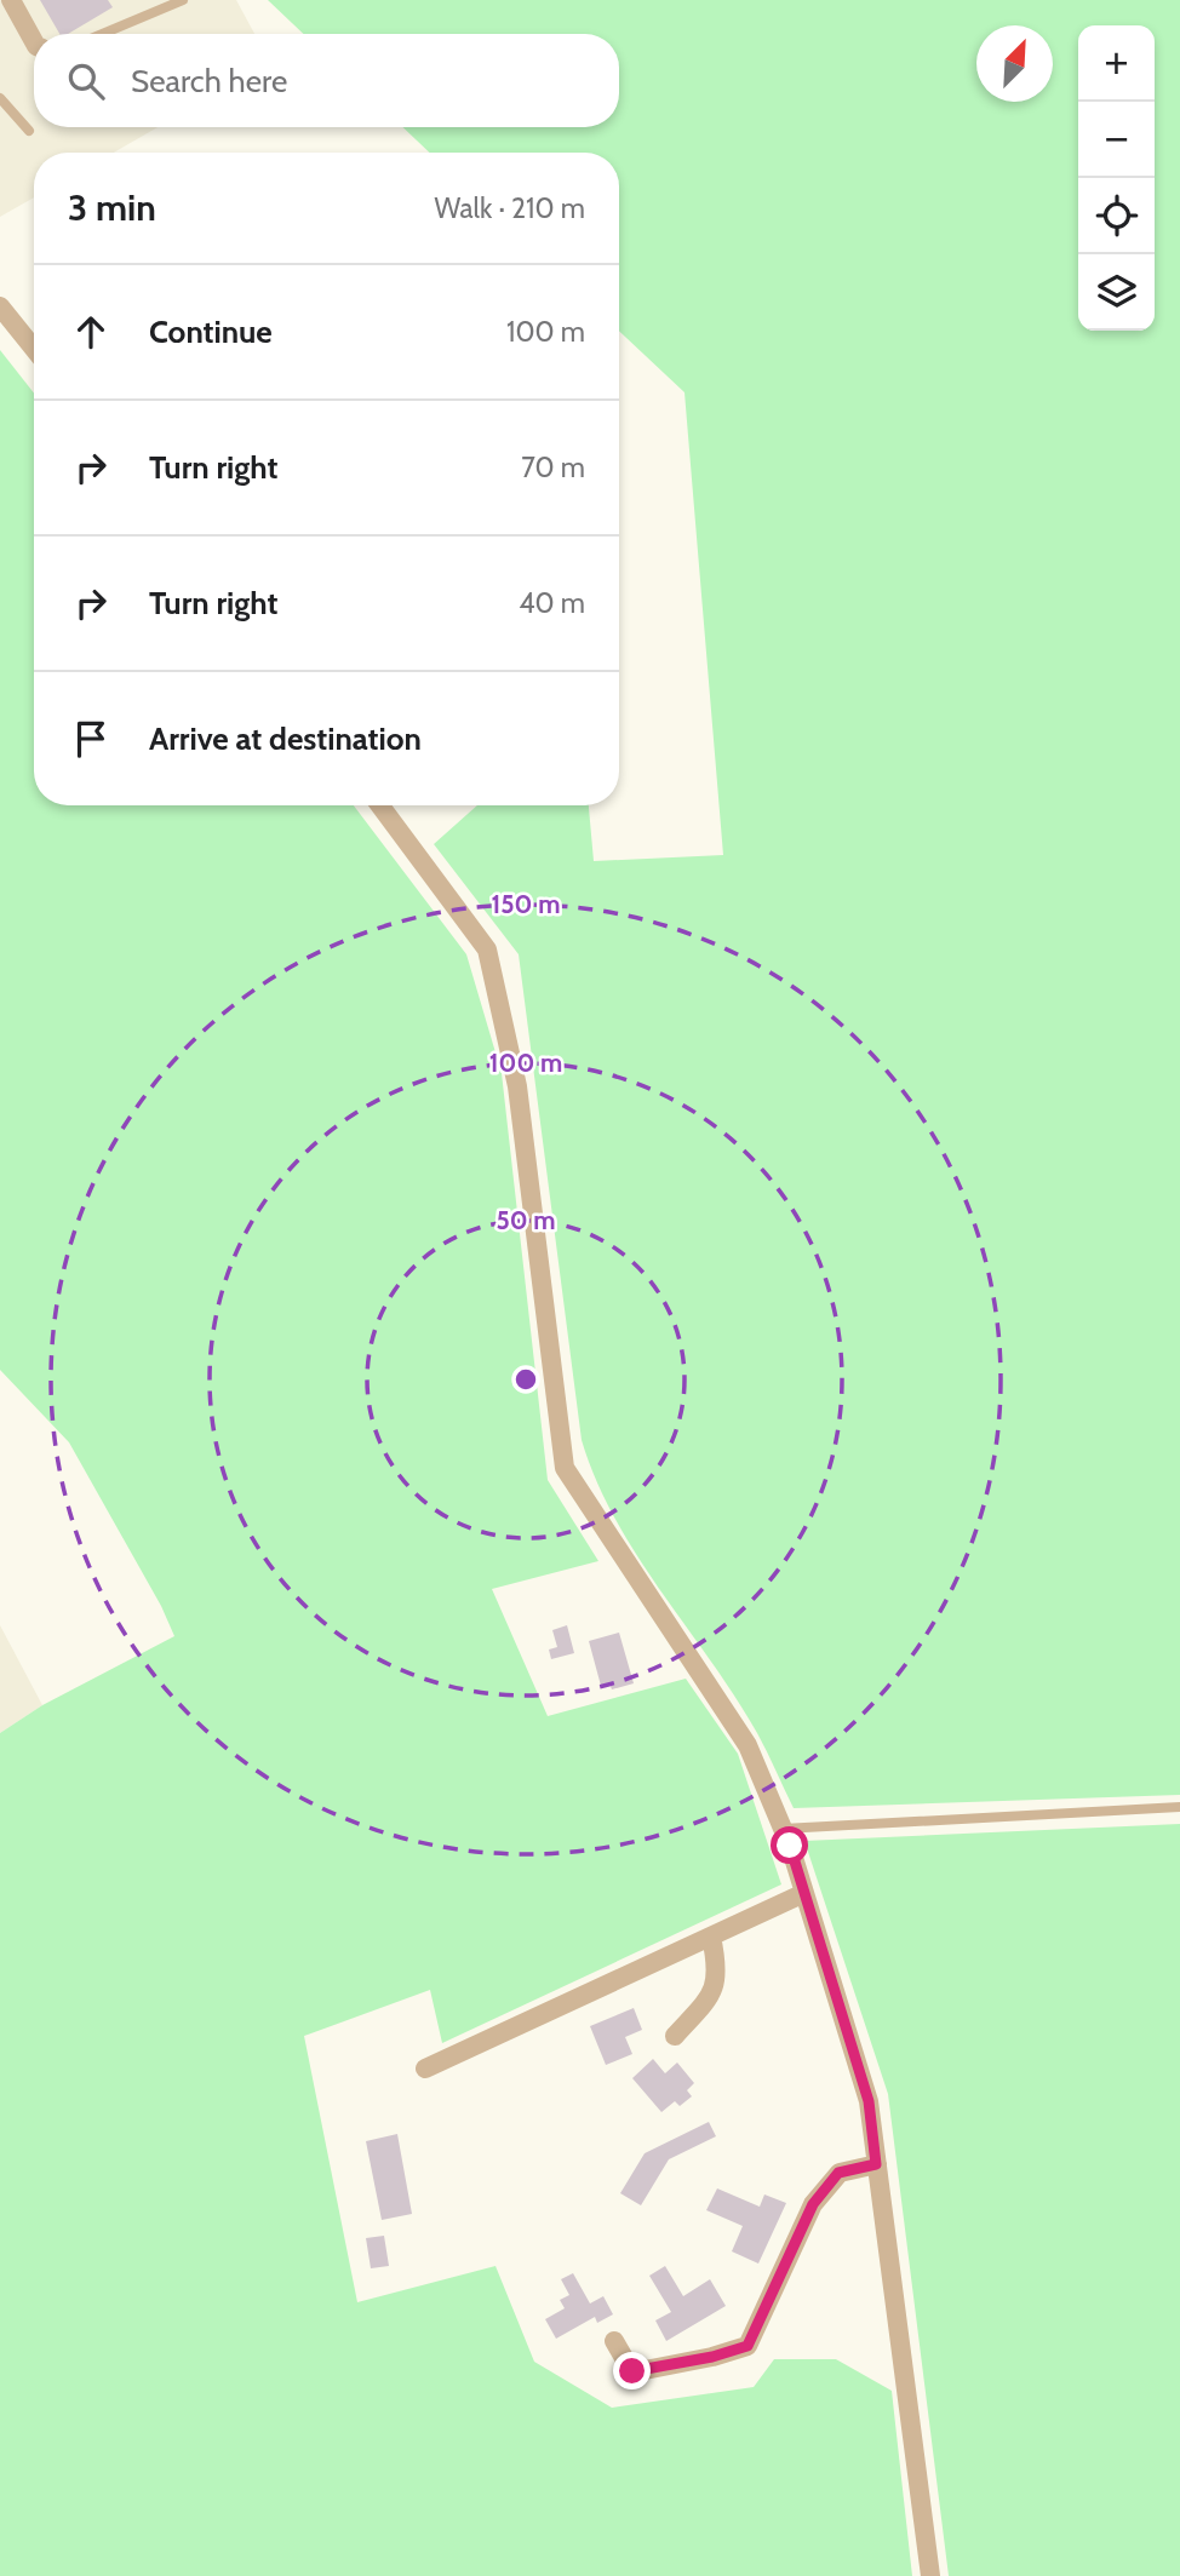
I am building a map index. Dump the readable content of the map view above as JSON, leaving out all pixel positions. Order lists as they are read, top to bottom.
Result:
{
  "north": "top right",
  "page": {
    "map_buttons": ["+", "−"],
    "search": "Search here",
    "heading": ["3 min", "Walk · 210 m"],
    "list": [
      ["Continue", "100 m"],
      ["Turn right", "70 m"],
      ["Turn right", "40 m"],
      "Arrive at destination"
    ]
  },
  "rings": ["150 m", "100 m", "50 m"]
}
